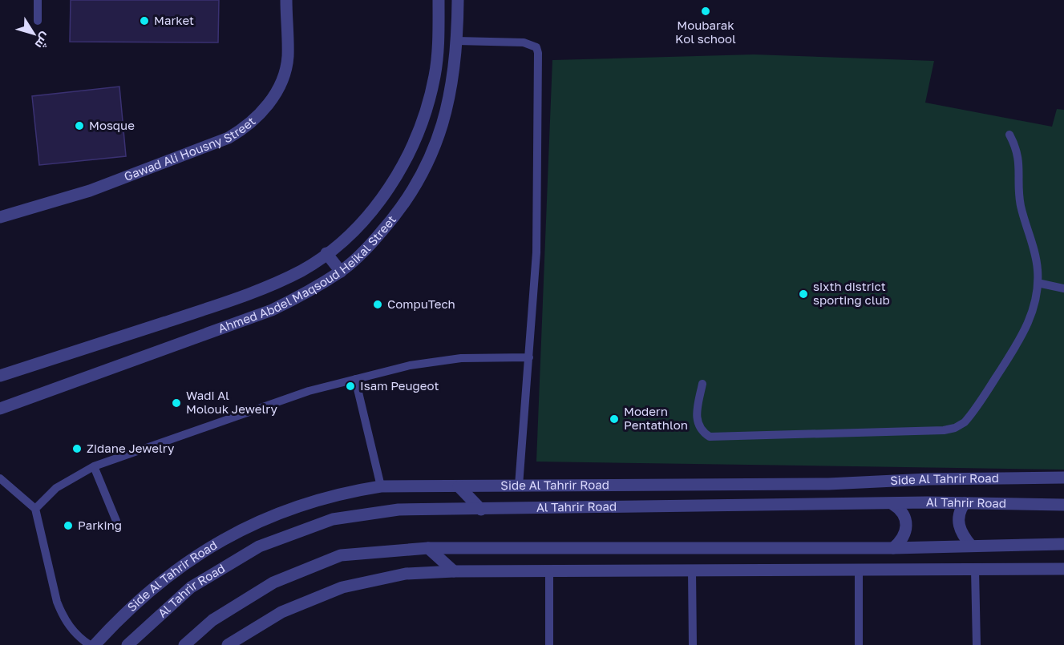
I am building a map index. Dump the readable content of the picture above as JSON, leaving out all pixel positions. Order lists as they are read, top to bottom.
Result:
{
  "streets": {
    "street": [
      "Gawad Ali Housny Street",
      "Ahmed Abdel Maqsoud Heikal Street",
      "Side Al Tahrir Road",
      "Al Tahrir Road"
    ]
  },
  "places": [
    "Moubarak Kol school",
    "Market",
    "Mosque",
    "sixth district sporting club",
    "CompuTech",
    "Isam Peugeot",
    "Wadi Al Molouk Jewelry",
    "Modern Pentathlon",
    "Zidane Jewelry",
    "Parking"
  ],
  "north": "bottom right"
}
